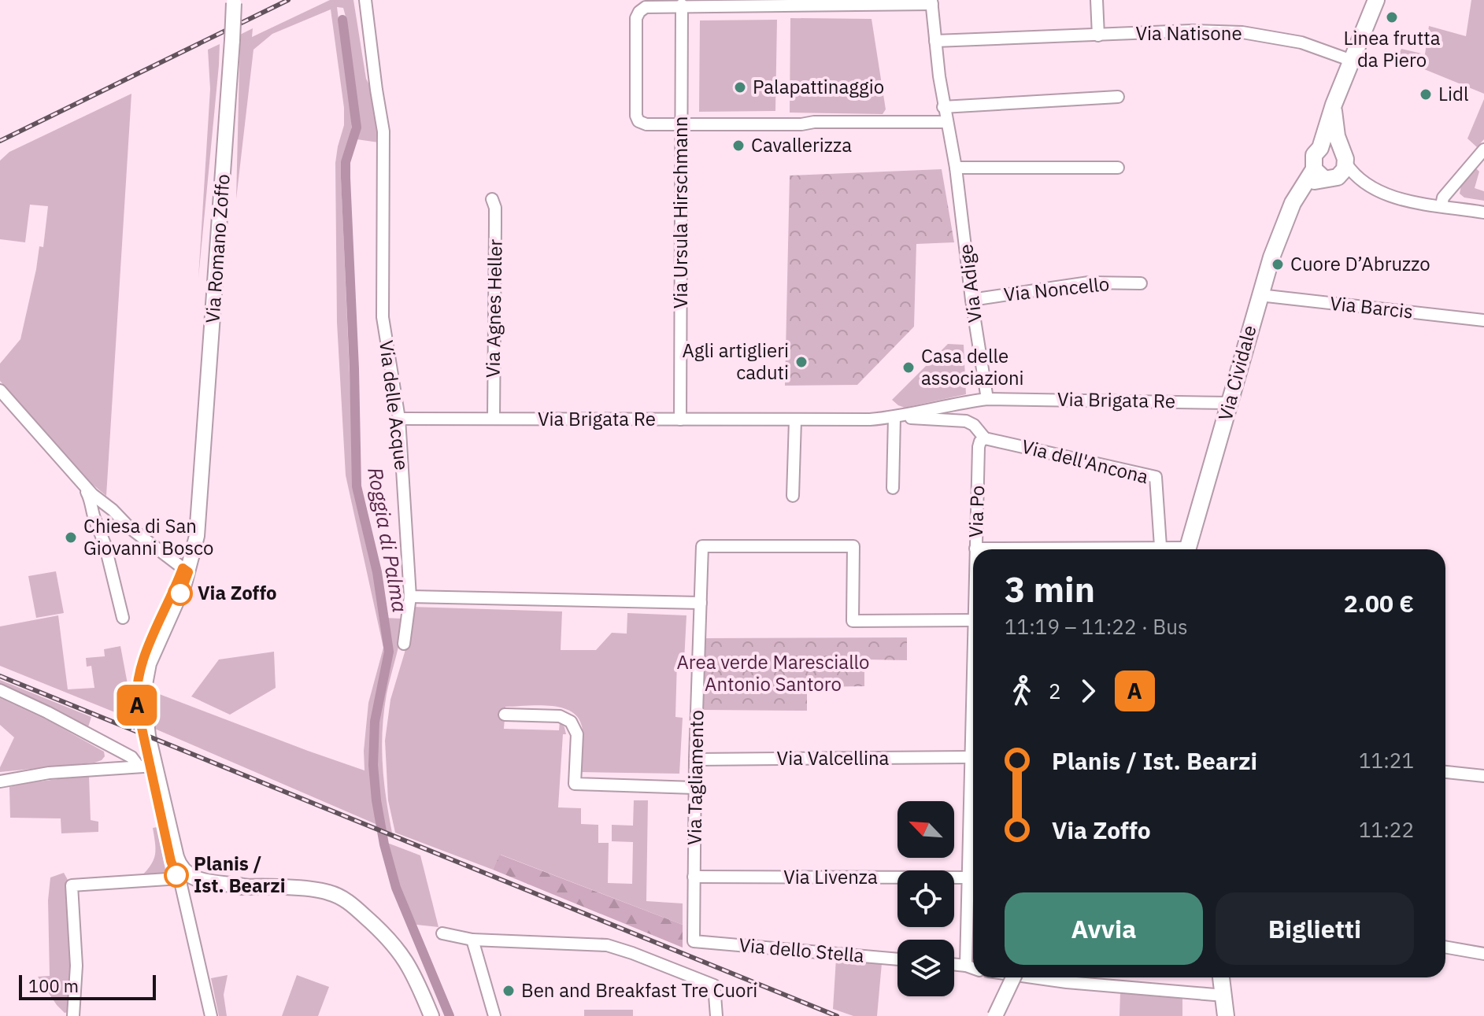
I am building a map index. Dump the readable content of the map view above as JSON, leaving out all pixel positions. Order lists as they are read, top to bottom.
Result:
{
  "streets": {
    "main road": ["Via Cividale"],
    "street": [
      "Via Natisone",
      "Via Ursula Hirschmann",
      "Via Romano Zoffo",
      "Via Adige",
      "Via Noncello",
      "Via Barcis",
      "Via Agnes Heller",
      "Via Brigata Re",
      "Via delle Acque",
      "Via dell'Ancona",
      "Via Po",
      "Via Valcellina",
      "Via Tagliamento",
      "Via Livenza",
      "Via dello Stella"
    ]
  },
  "crossings": [
    ["Via Natisone", "Via Adige"],
    ["Via Ursula Hirschmann", "Via Brigata Re"],
    ["Via Adige", "Via Noncello"],
    ["Via Adige", "Via Brigata Re"],
    ["Via Barcis", "Via Cividale"],
    ["Via Agnes Heller", "Via Brigata Re"],
    ["Via Cividale", "Via Brigata Re"],
    ["Via Brigata Re", "Via delle Acque"],
    ["Via dell'Ancona", "Via Po"],
    ["Via Po", "Via Valcellina"],
    ["Via Po", "Via Livenza"],
    ["Via Valcellina", "Via Tagliamento"],
    ["Via Tagliamento", "Via Livenza"],
    ["Via Tagliamento", "Via dello Stella"]
  ],
  "water": ["Roggia di Palma"],
  "parks": ["Area verde Maresciallo Antonio Santoro"],
  "places": [
    "Linea frutta da Piero",
    "Palapattinaggio",
    "Lidl",
    "Cavallerizza",
    "Cuore D’Abruzzo",
    "Agli artiglieri caduti",
    "Casa delle associazioni",
    "Chiesa di San Giovanni Bosco",
    "Via Zoffo",
    "Planis / Ist. Bearzi",
    "Ben and Breakfast Tre Cuori"
  ],
  "lines": ["bus line A"],
  "scale_bar": "100 m",
  "north": "top left",
  "page": {
    "on_map": "A",
    "heading": ["3 min", "11:19 – 11:22 · Bus", "2.00 €"],
    "legs": ["2", "A"],
    "list": [
      {
        "name": "Planis / Ist. Bearzi",
        "value": "11:21"
      },
      {
        "name": "Via Zoffo",
        "value": "11:22"
      }
    ],
    "buttons": ["Avvia", "Biglietti"],
    "scale": "100 m"
  }
}
